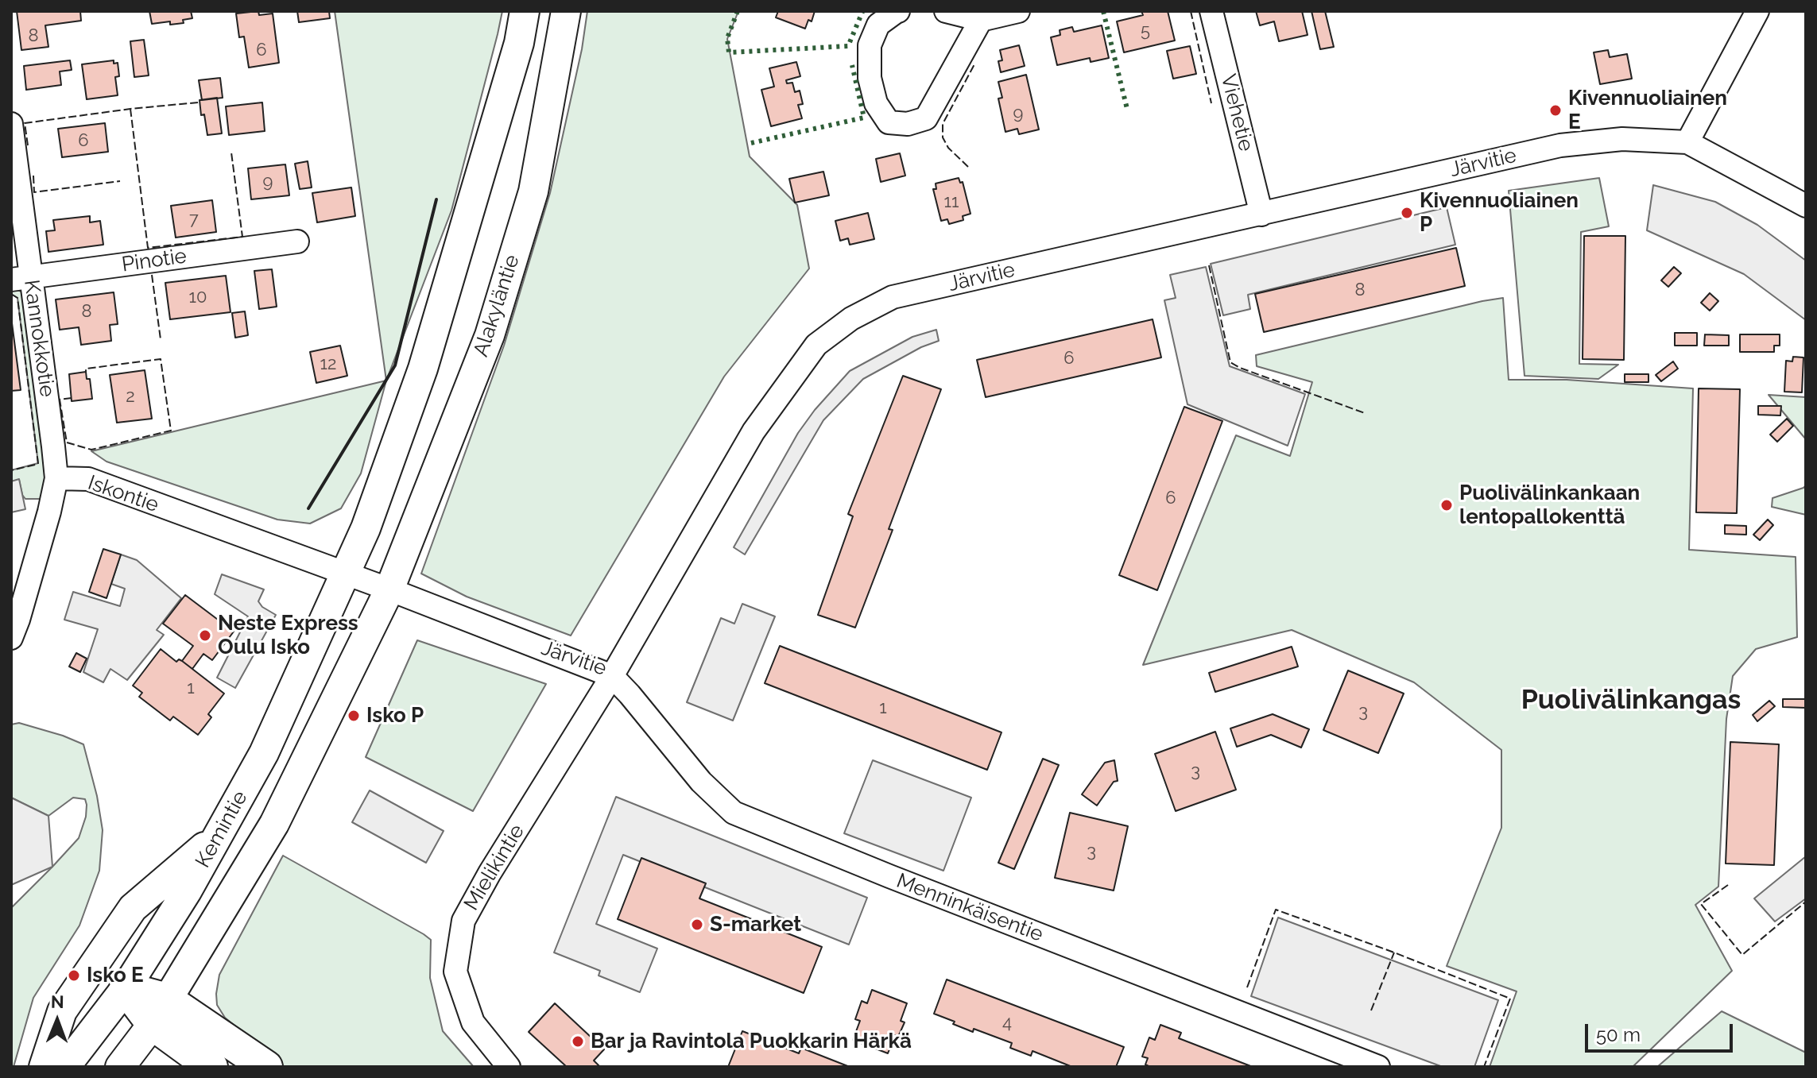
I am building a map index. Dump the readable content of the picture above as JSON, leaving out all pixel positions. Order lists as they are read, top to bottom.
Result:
{
  "streets": {
    "main road": ["Alakyläntie", "Kemintie"],
    "street": [
      "Viehetie",
      "Järvitie",
      "Pinotie",
      "Kannokkotie",
      "Iskontie",
      "Mielikintie",
      "Menninkäisentie"
    ]
  },
  "crossings": [
    ["Viehetie", "Järvitie"],
    ["Järvitie", "Alakyläntie"],
    ["Järvitie", "Iskontie"],
    ["Järvitie", "Kemintie"],
    ["Järvitie", "Mielikintie"],
    ["Järvitie", "Menninkäisentie"],
    ["Pinotie", "Kannokkotie"],
    ["Alakyläntie", "Kemintie"],
    ["Kannokkotie", "Iskontie"],
    ["Iskontie", "Kemintie"],
    ["Mielikintie", "Menninkäisentie"]
  ],
  "districts": ["Puolivälinkangas"],
  "places": [
    "Kivennuoliainen E",
    "Kivennuoliainen P",
    "Puolivälinkankaan lentopallokenttä",
    "Neste Express Oulu Isko",
    "Isko P",
    "S-market",
    "Isko E",
    "Bar ja Ravintola Puokkarin Härkä"
  ],
  "house_numbers": [
    "5",
    "8",
    "6",
    "9",
    "6",
    "9",
    "11",
    "7",
    "8",
    "10",
    "8",
    "6",
    "12",
    "2",
    "6",
    "1",
    "1",
    "3",
    "3",
    "3",
    "4"
  ],
  "scale_bar": "50 m",
  "north": "top"
}
